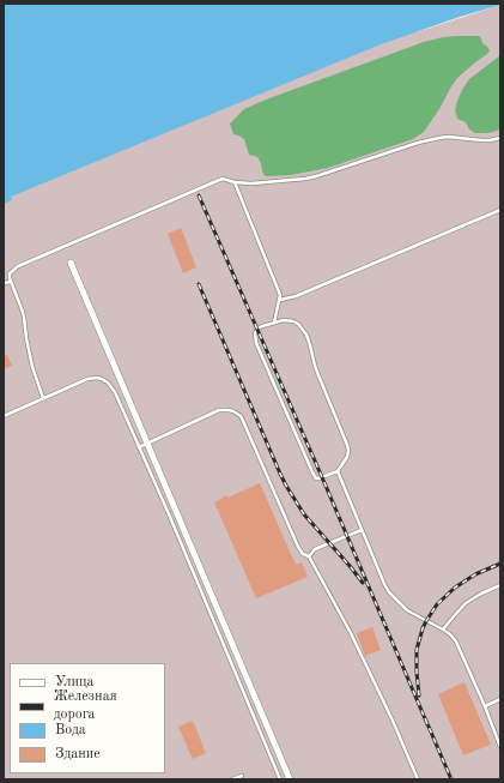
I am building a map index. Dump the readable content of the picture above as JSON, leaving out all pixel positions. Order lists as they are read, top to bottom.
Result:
{
  "legend": [
    "Улица",
    "Железная дорога",
    "Вода",
    "Здание"
  ]
}
